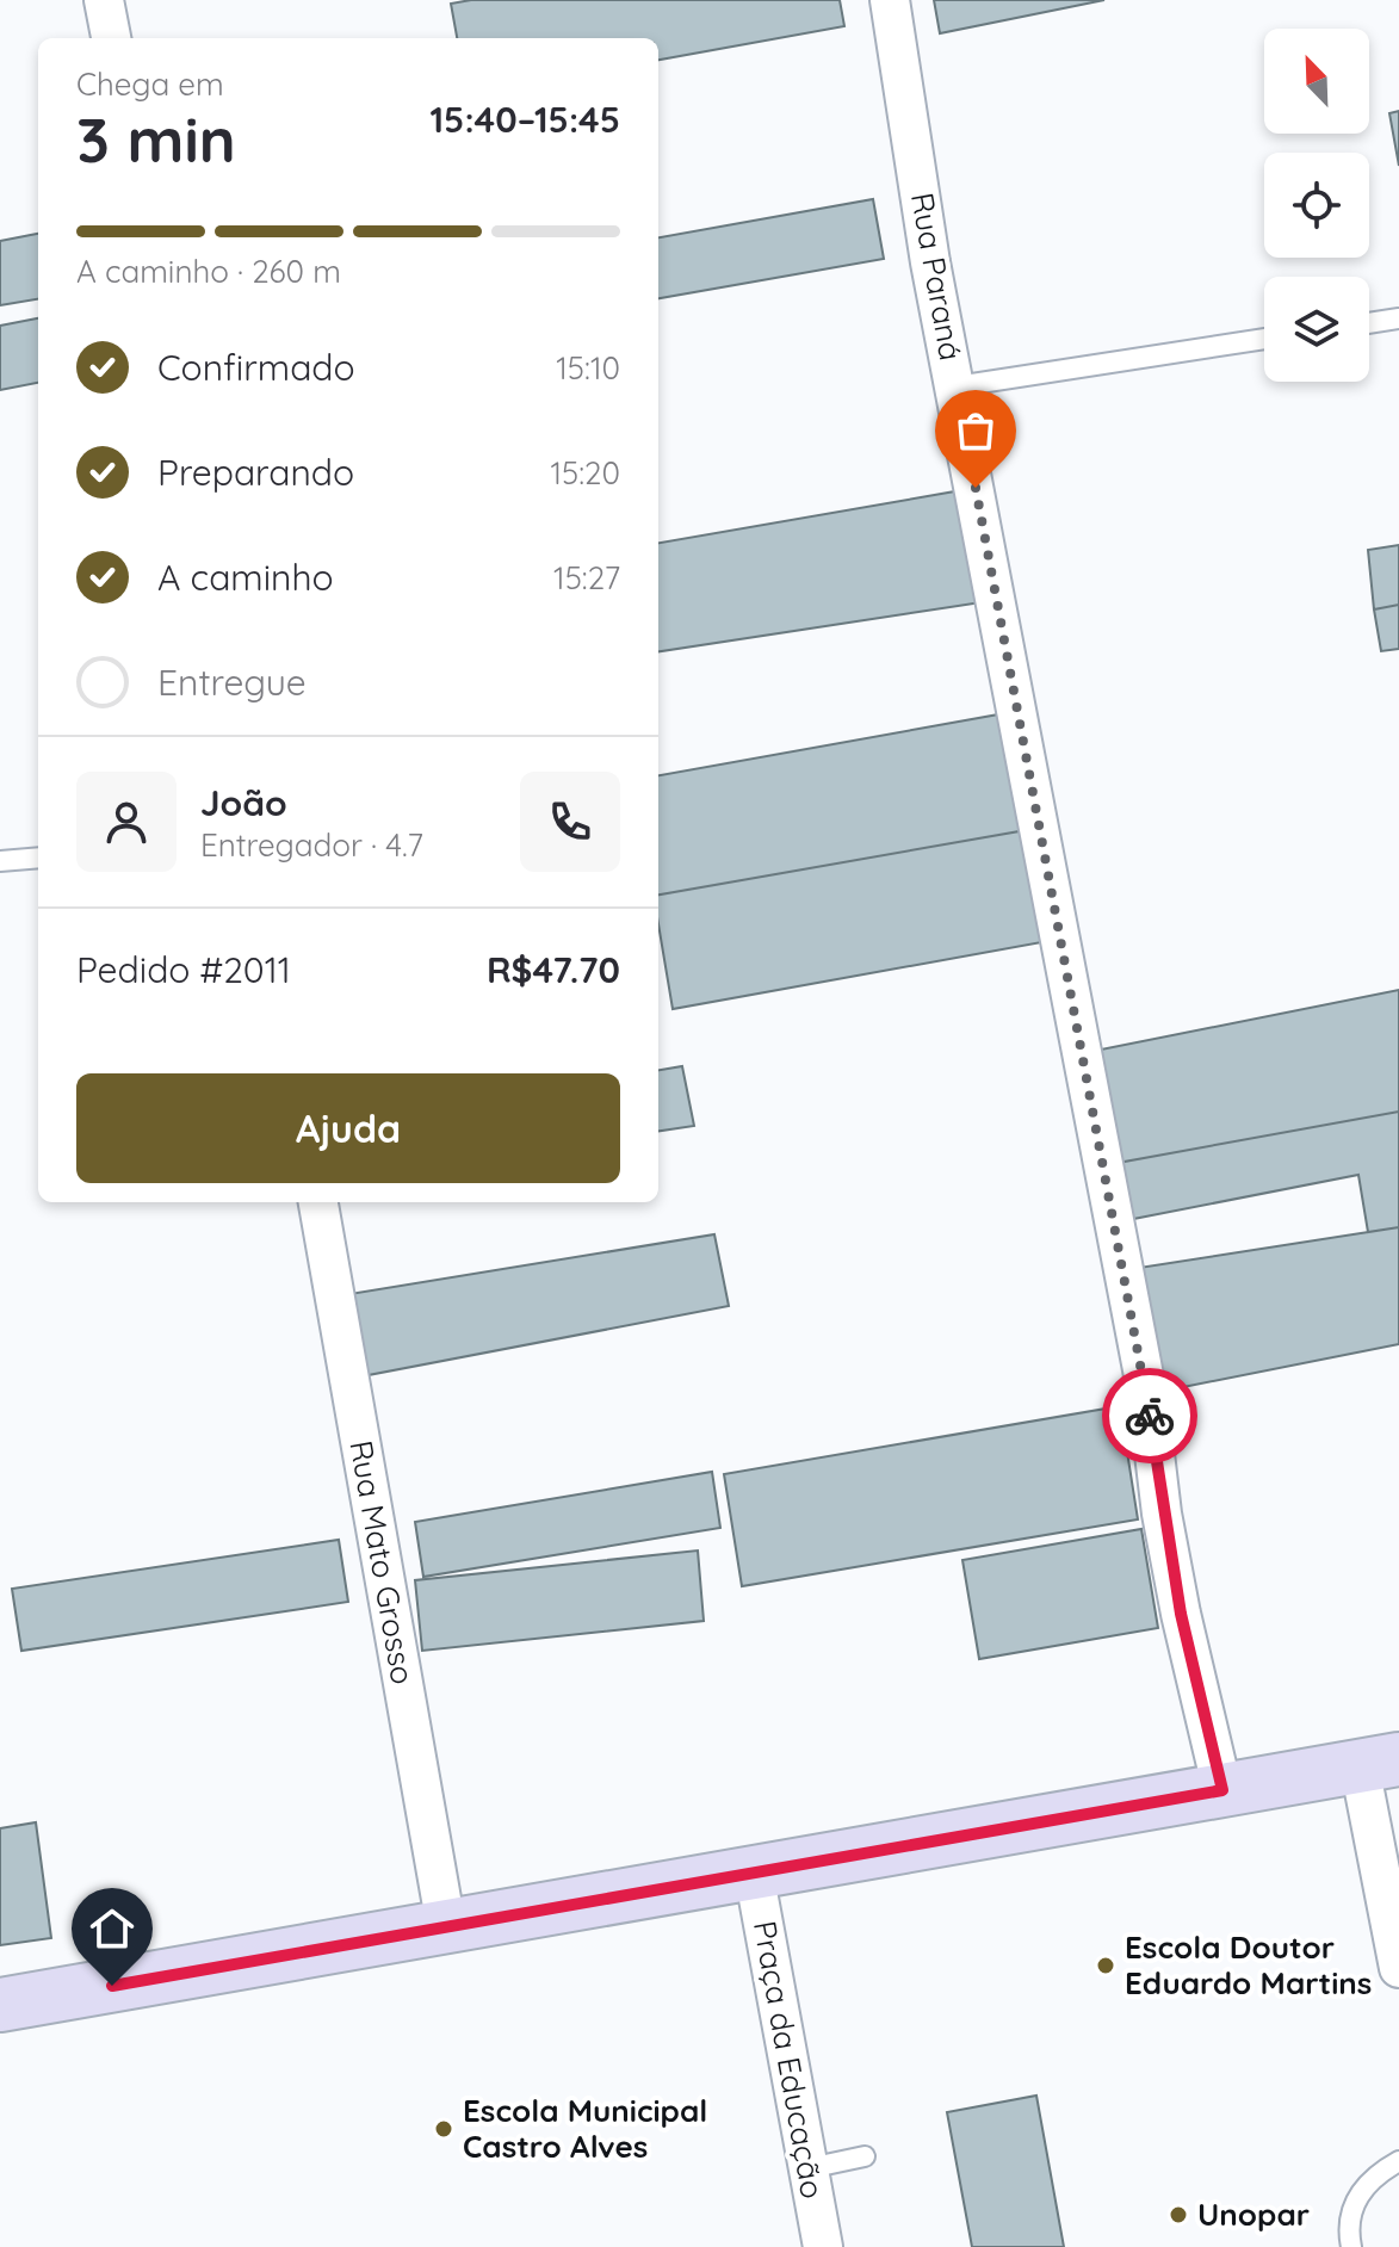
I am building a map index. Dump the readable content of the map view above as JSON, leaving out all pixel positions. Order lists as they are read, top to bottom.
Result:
{
  "streets": {
    "street": ["Rua Paraná", "Rua Mato Grosso", "Praça da Educação"]
  },
  "places": ["Escola Doutor Eduardo Martins", "Escola Municipal Castro Alves", "Unopar"],
  "north": "top left",
  "page": {
    "heading": ["3 min", "Chega em", "15:40–15:45"],
    "panel": [
      "João",
      "Entregador · 4.7",
      "Pedido #2011",
      "R$47.70"
    ],
    "bar": "A caminho · 260 m",
    "list": [
      ["Confirmado", "15:10"],
      ["Preparando", "15:20"],
      ["A caminho", "15:27"],
      "Entregue"
    ],
    "buttons": "Ajuda"
  }
}
